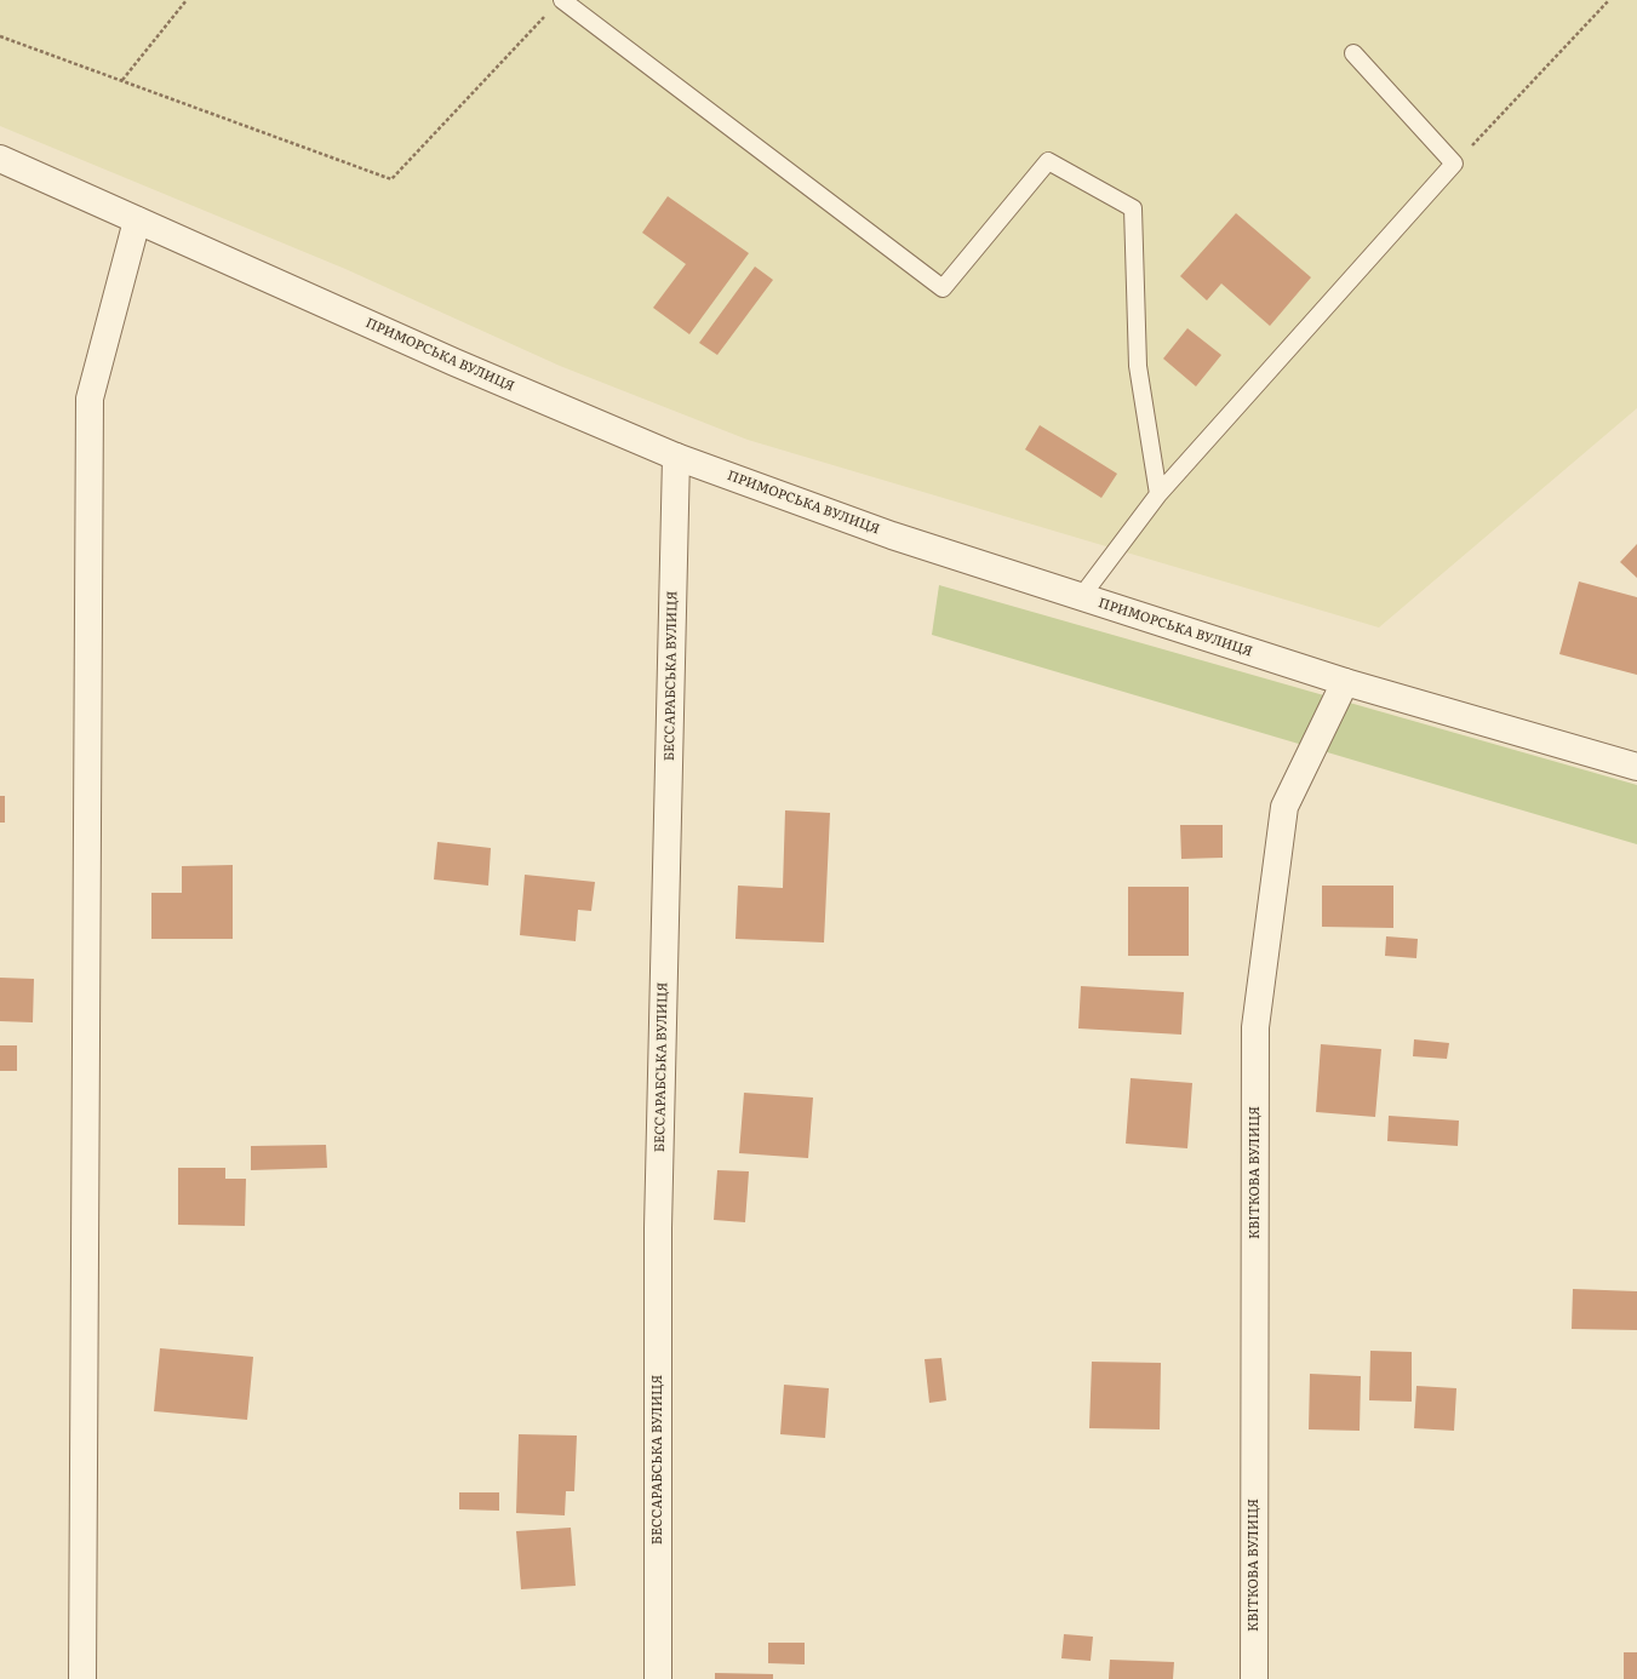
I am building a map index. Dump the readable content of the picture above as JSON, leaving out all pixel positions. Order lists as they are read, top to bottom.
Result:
{
  "streets": {
    "street": ["ПРИМОРСЬКА ВУЛИЦЯ", "БЕССАРАБСЬКА ВУЛИЦЯ", "КВІТКОВА ВУЛИЦЯ"]
  },
  "crossings": [
    ["ПРИМОРСЬКА ВУЛИЦЯ", "БЕССАРАБСЬКА ВУЛИЦЯ"],
    ["ПРИМОРСЬКА ВУЛИЦЯ", "КВІТКОВА ВУЛИЦЯ"]
  ]
}
